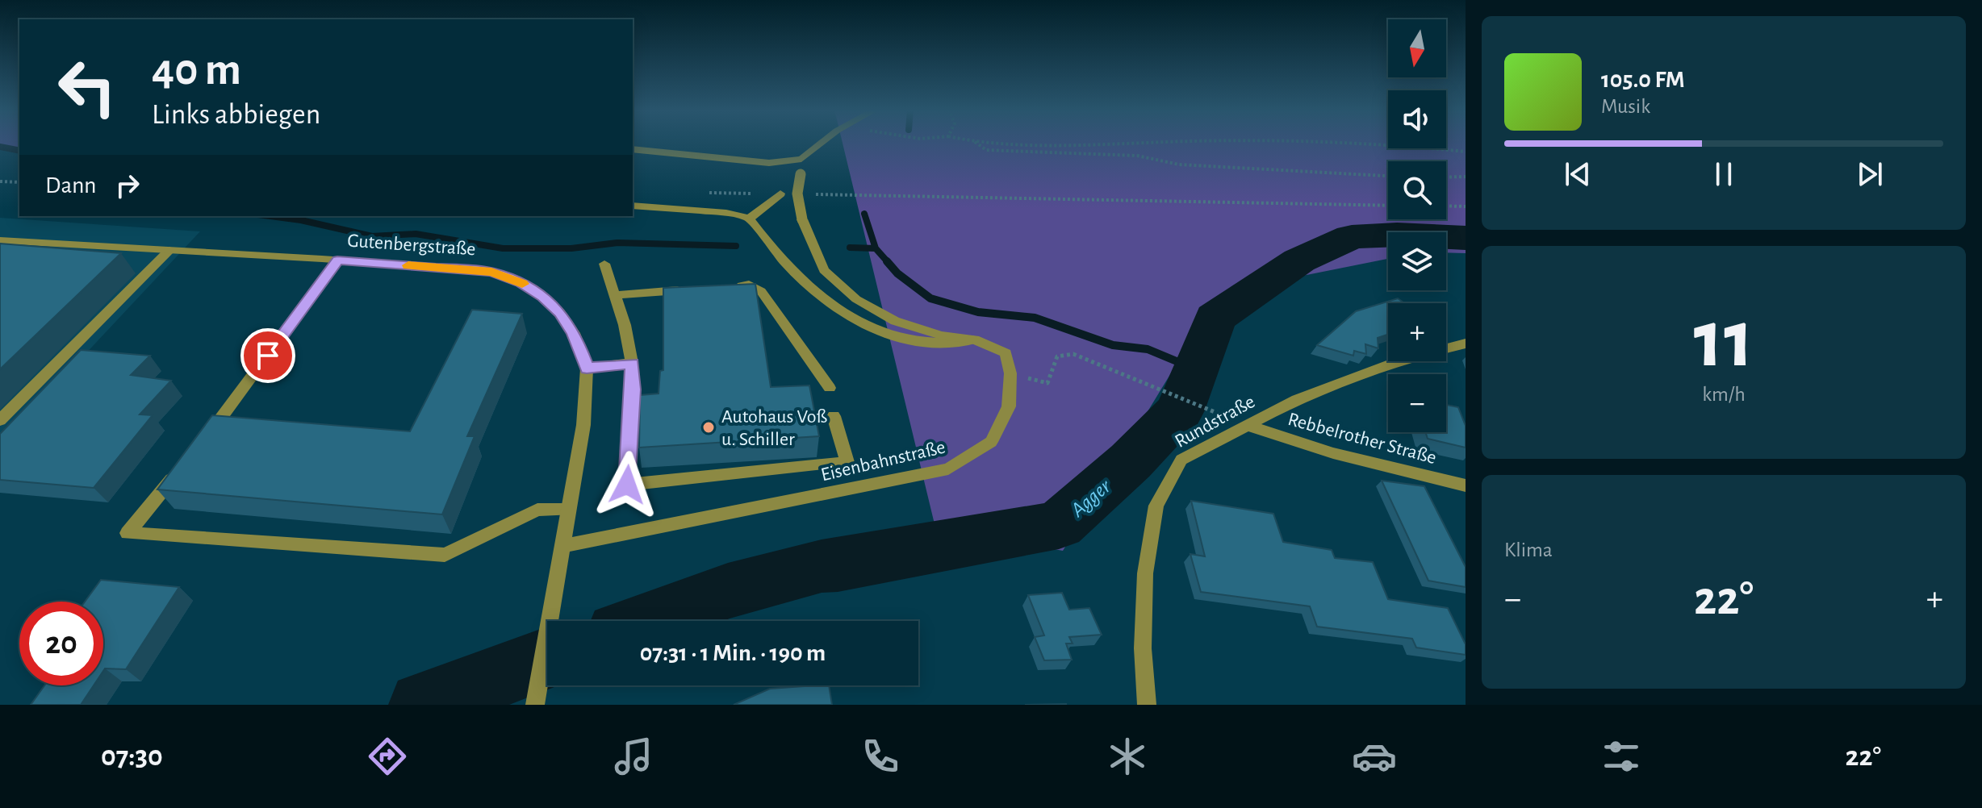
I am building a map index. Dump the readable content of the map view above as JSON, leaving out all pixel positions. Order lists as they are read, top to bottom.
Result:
{
  "streets": {
    "street": [
      "Gutenbergstraße",
      "Rundstraße",
      "Rebbelrother Straße",
      "Eisenbahnstraße"
    ]
  },
  "crossings": [
    ["Gutenbergstraße", "Eisenbahnstraße"],
    ["Rundstraße", "Rebbelrother Straße"]
  ],
  "water": ["Agger"],
  "places": ["Autohaus Voß u. Schiller"],
  "north": "bottom",
  "page": {
    "map_buttons": ["+", "−"],
    "turn": ["40 m", "Links abbiegen"],
    "song": ["105.0 FM", "Musik"],
    "then": "Dann",
    "tile": [
      ["11", "km/h"],
      "Klima"
    ],
    "heat": ["−", "22°", "+"],
    "limit": "20",
    "trip": "07:31 · 1 Min. · 190 m",
    "tabs": ["07:30", "22°"]
  }
}
